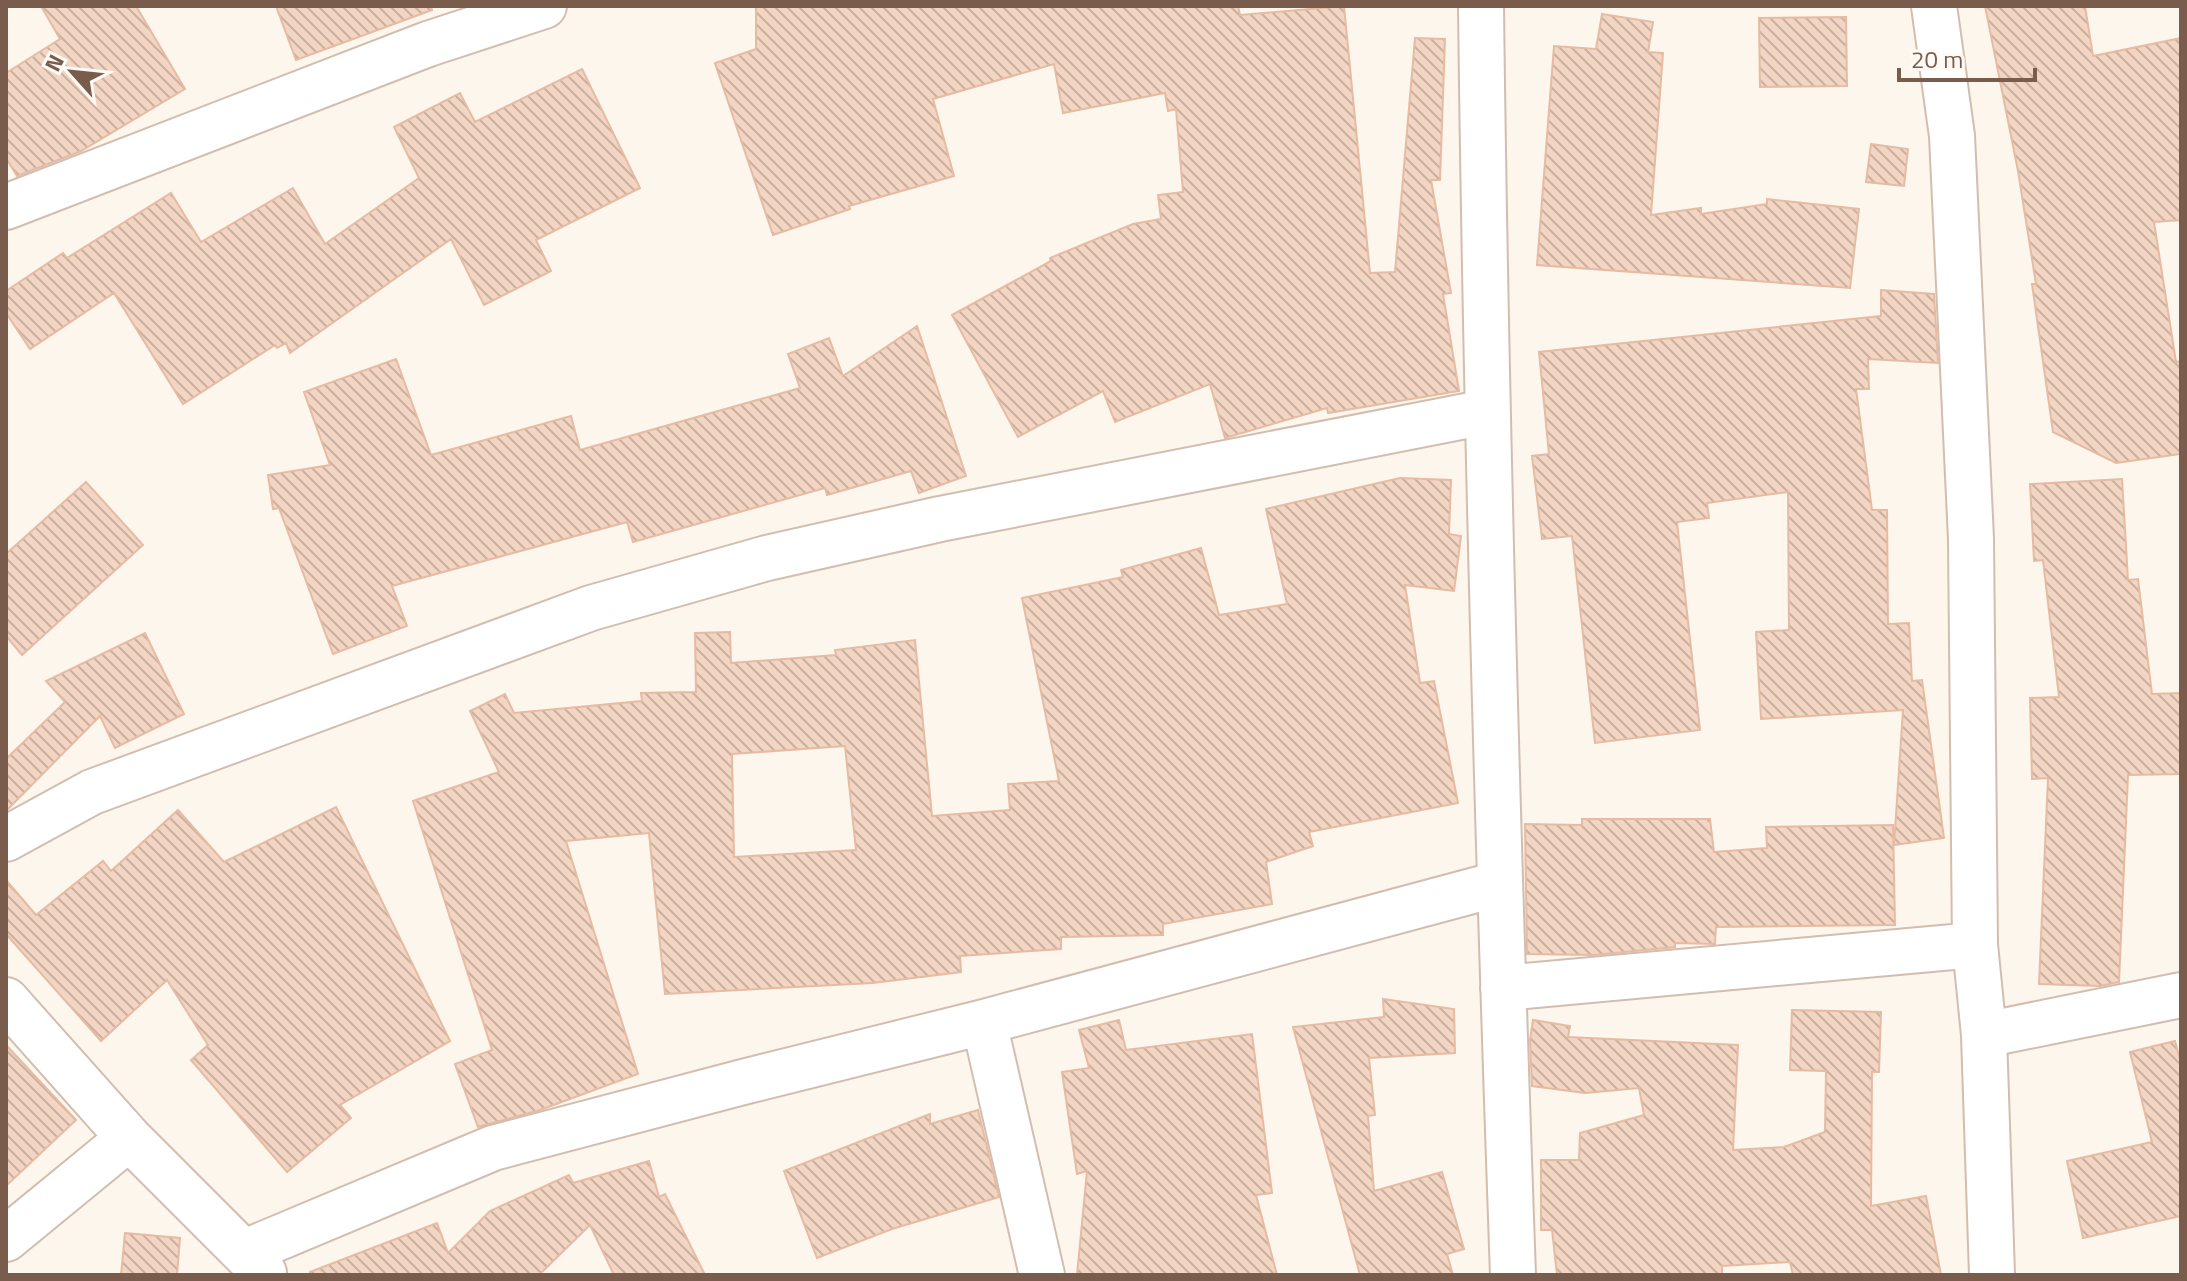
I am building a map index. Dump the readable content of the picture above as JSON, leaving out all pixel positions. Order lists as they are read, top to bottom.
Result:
{
  "scale_bar": "20 m",
  "north": "top left"
}
